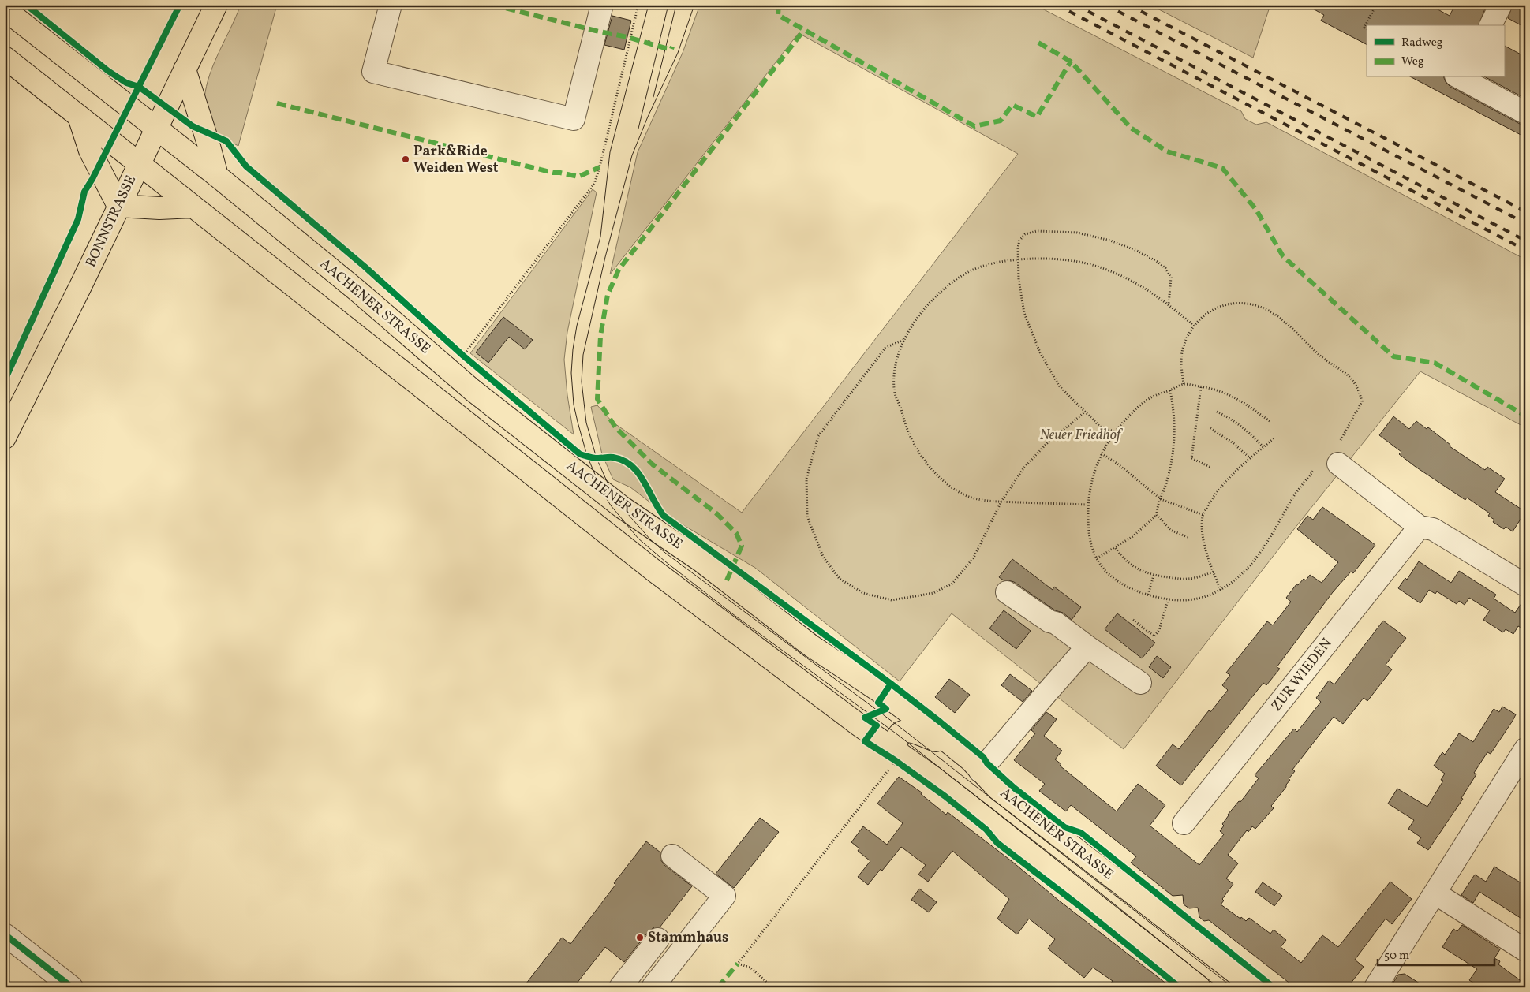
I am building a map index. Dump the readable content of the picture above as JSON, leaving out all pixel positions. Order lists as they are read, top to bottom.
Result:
{
  "streets": {
    "main road": ["BONNSTRASSE", "AACHENER STRASSE"],
    "street": ["ZUR WIEDEN"]
  },
  "crossings": [
    ["BONNSTRASSE", "AACHENER STRASSE"]
  ],
  "parks": ["Neuer Friedhof"],
  "places": ["Park&Ride Weiden West", "Stammhaus"],
  "legend": ["Radweg", "Weg"],
  "scale_bar": "50 m"
}
